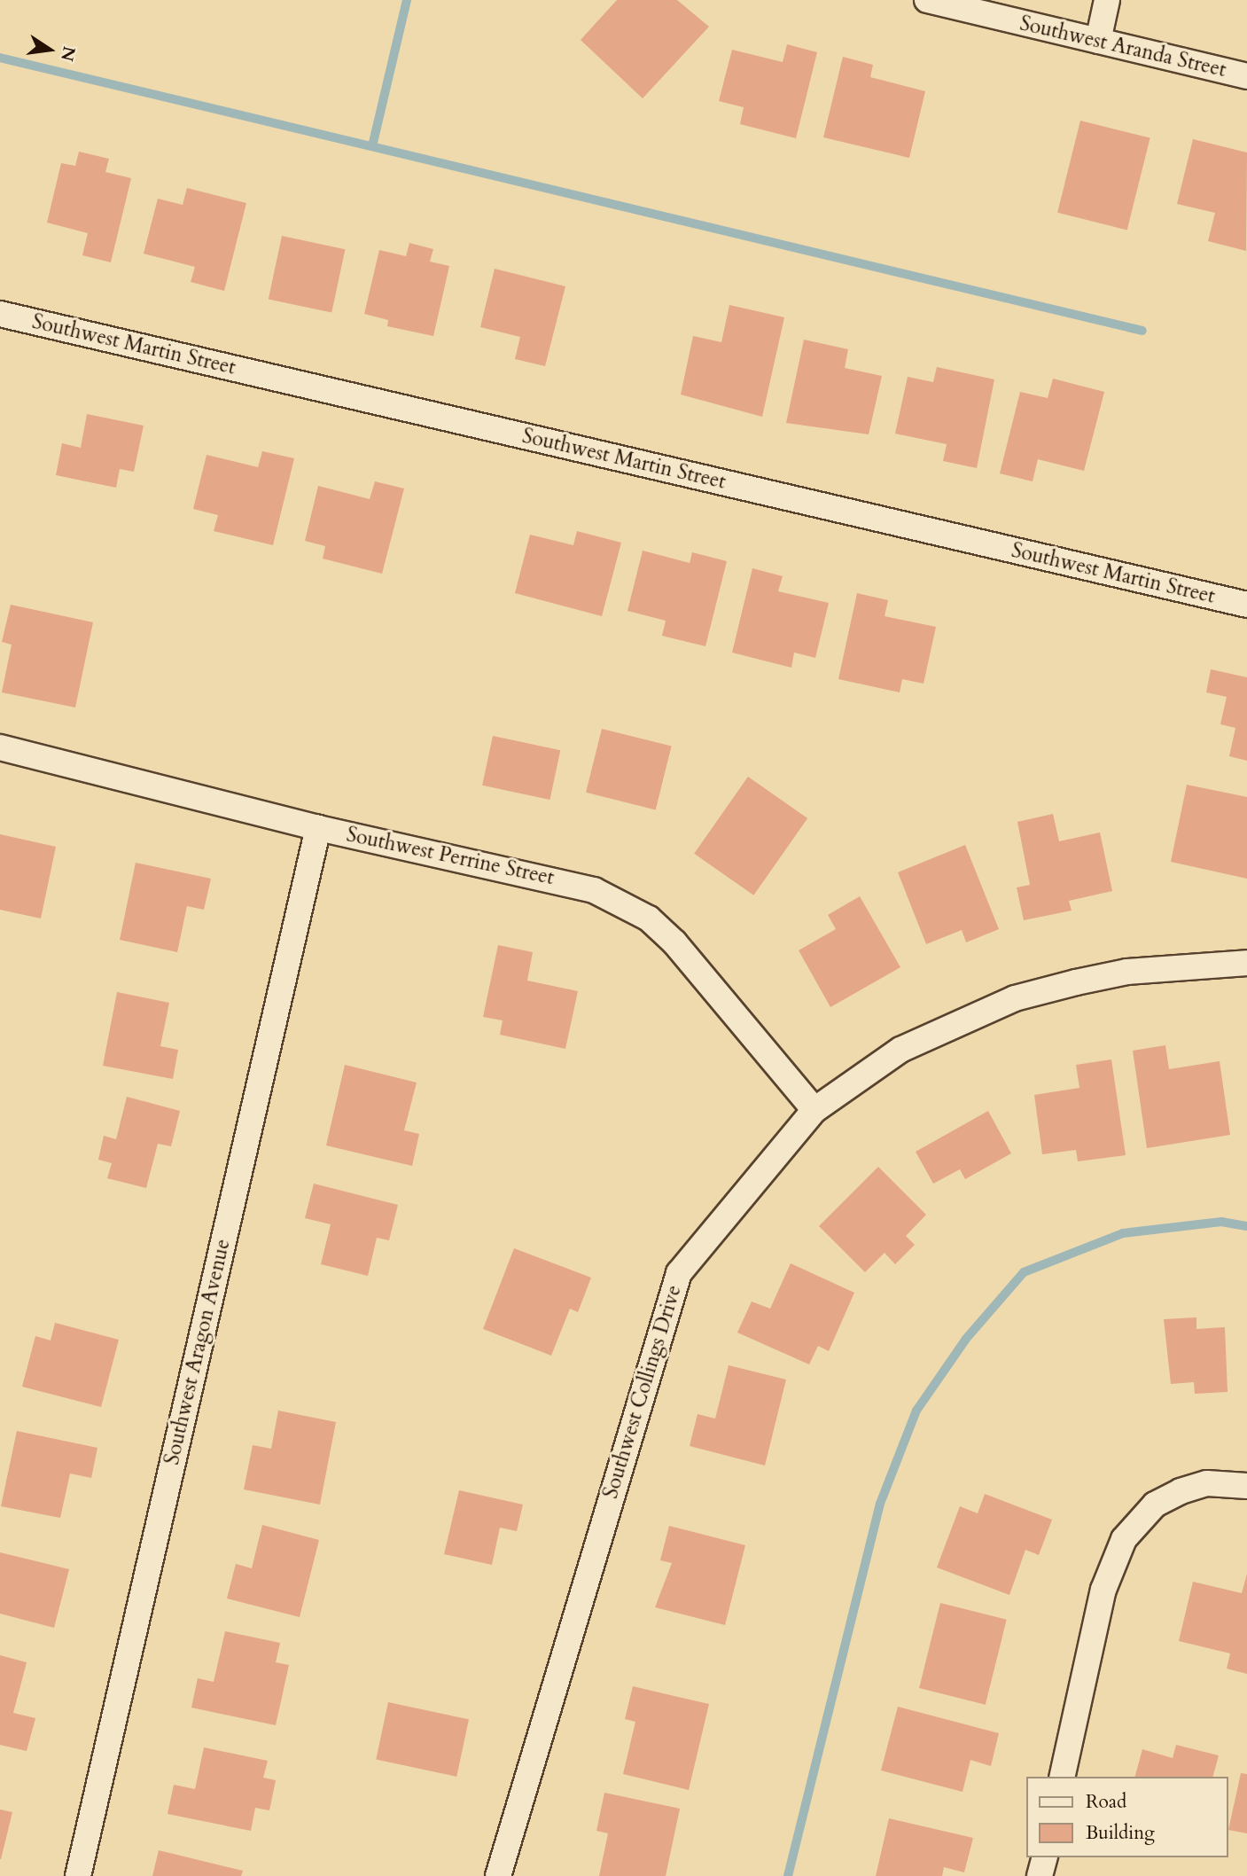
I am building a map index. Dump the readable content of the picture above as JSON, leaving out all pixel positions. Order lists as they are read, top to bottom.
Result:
{
  "streets": {
    "street": [
      "Southwest Aranda Street",
      "Southwest Martin Street",
      "Southwest Perrine Street",
      "Southwest Aragon Avenue",
      "Southwest Collings Drive"
    ]
  },
  "crossings": [
    ["Southwest Perrine Street", "Southwest Aragon Avenue"],
    ["Southwest Perrine Street", "Southwest Collings Drive"]
  ],
  "legend": ["Road", "Building"],
  "north": "right"
}
